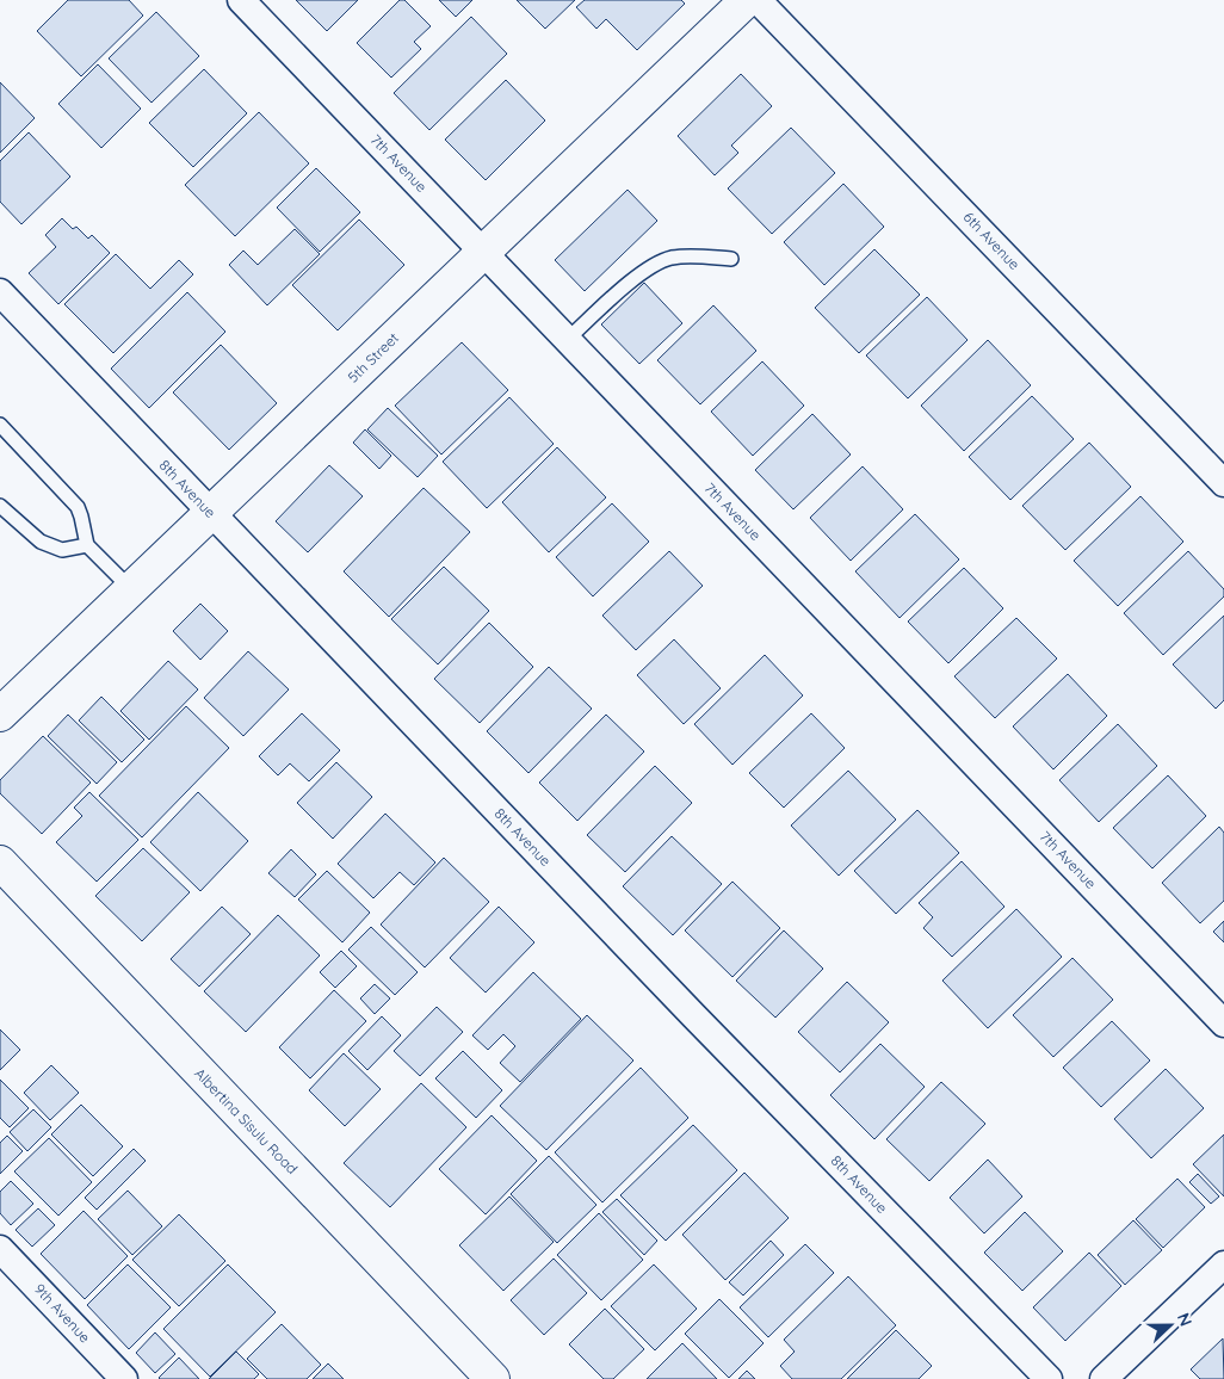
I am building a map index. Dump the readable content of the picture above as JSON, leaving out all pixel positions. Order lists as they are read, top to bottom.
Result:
{
  "streets": {
    "street": [
      "7th Avenue",
      "6th Avenue",
      "5th Street",
      "8th Avenue",
      "Albertina Sisulu Road",
      "9th Avenue"
    ]
  },
  "crossings": [
    ["7th Avenue", "5th Street"],
    ["5th Street", "8th Avenue"]
  ],
  "north": "right"
}
